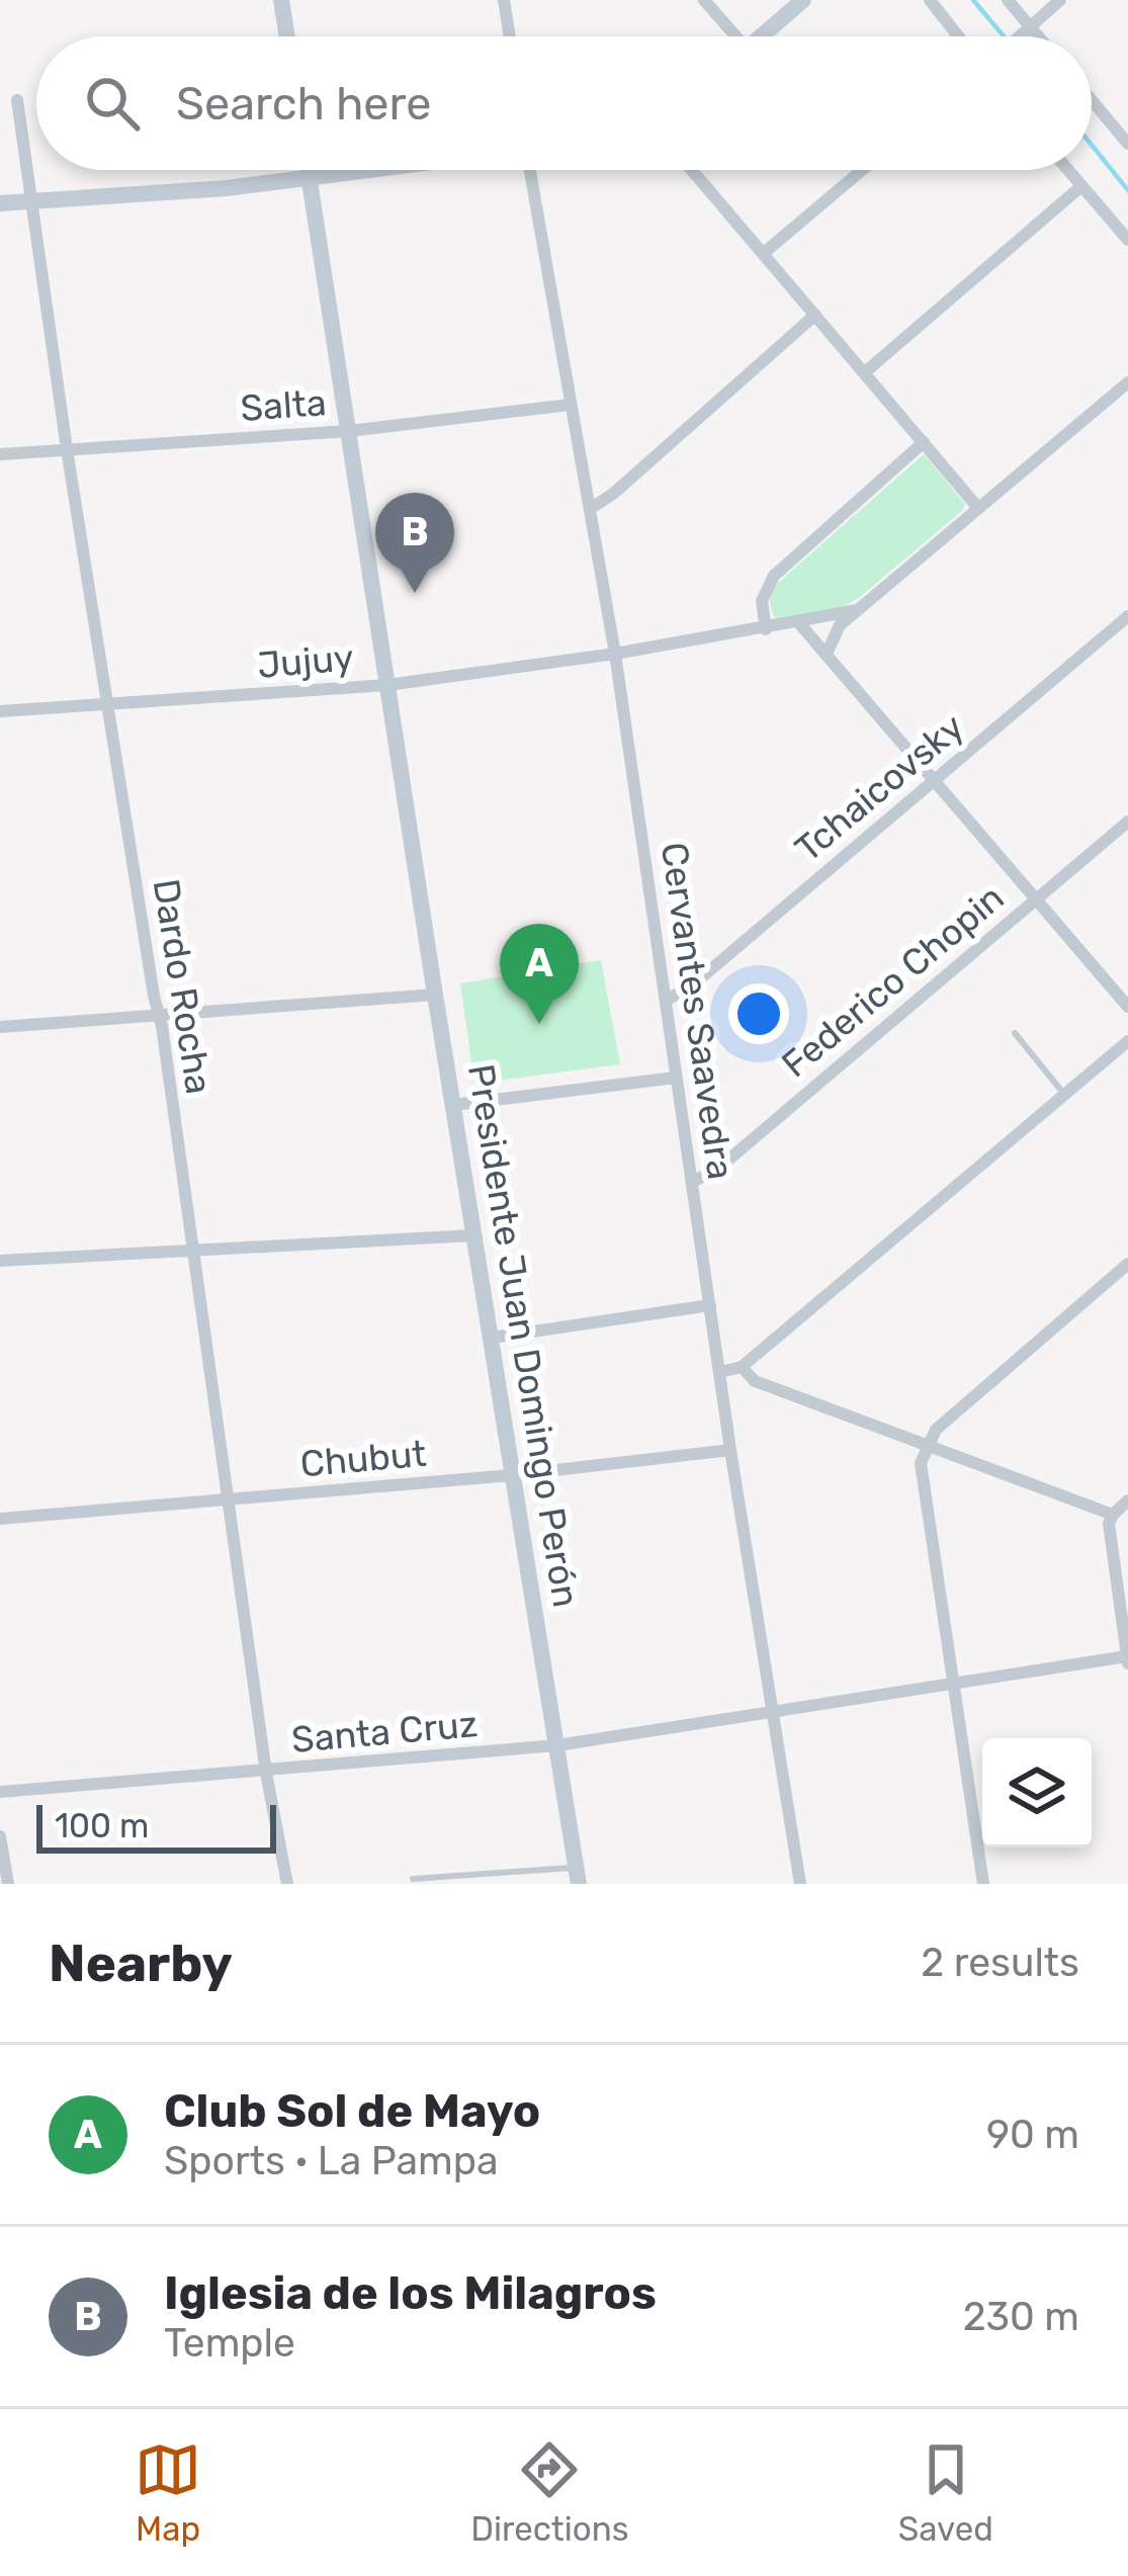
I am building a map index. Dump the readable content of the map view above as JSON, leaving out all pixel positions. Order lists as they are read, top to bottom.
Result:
{
  "streets": {
    "street": [
      "Salta",
      "Jujuy",
      "Tchaicovsky",
      "Federico Chopin",
      "Dardo Rocha",
      "Cervantes Saavedra",
      "Presidente Juan Domingo Perón",
      "Chubut",
      "Santa Cruz"
    ]
  },
  "crossings": [
    ["Salta", "Dardo Rocha"],
    ["Salta", "Cervantes Saavedra"],
    ["Salta", "Presidente Juan Domingo Perón"],
    ["Jujuy", "Dardo Rocha"],
    ["Jujuy", "Cervantes Saavedra"],
    ["Jujuy", "Presidente Juan Domingo Perón"],
    ["Tchaicovsky", "Cervantes Saavedra"],
    ["Federico Chopin", "Cervantes Saavedra"],
    ["Dardo Rocha", "Chubut"],
    ["Dardo Rocha", "Santa Cruz"],
    ["Cervantes Saavedra", "Chubut"],
    ["Cervantes Saavedra", "Santa Cruz"],
    ["Presidente Juan Domingo Perón", "Chubut"],
    ["Presidente Juan Domingo Perón", "Santa Cruz"]
  ],
  "scale_bar": "100 m",
  "page": {
    "search": "Search here",
    "pins": ["B", "A"],
    "scale": "100 m",
    "heading": ["Nearby", "2 results"],
    "list": [
      {
        "mark": "A",
        "name": "Club Sol de Mayo",
        "note": "Sports · La Pampa",
        "value": "90 m"
      },
      {
        "mark": "B",
        "name": "Iglesia de los Milagros",
        "note": "Temple",
        "value": "230 m"
      }
    ],
    "nav": ["Map", "Directions", "Saved"]
  }
}
